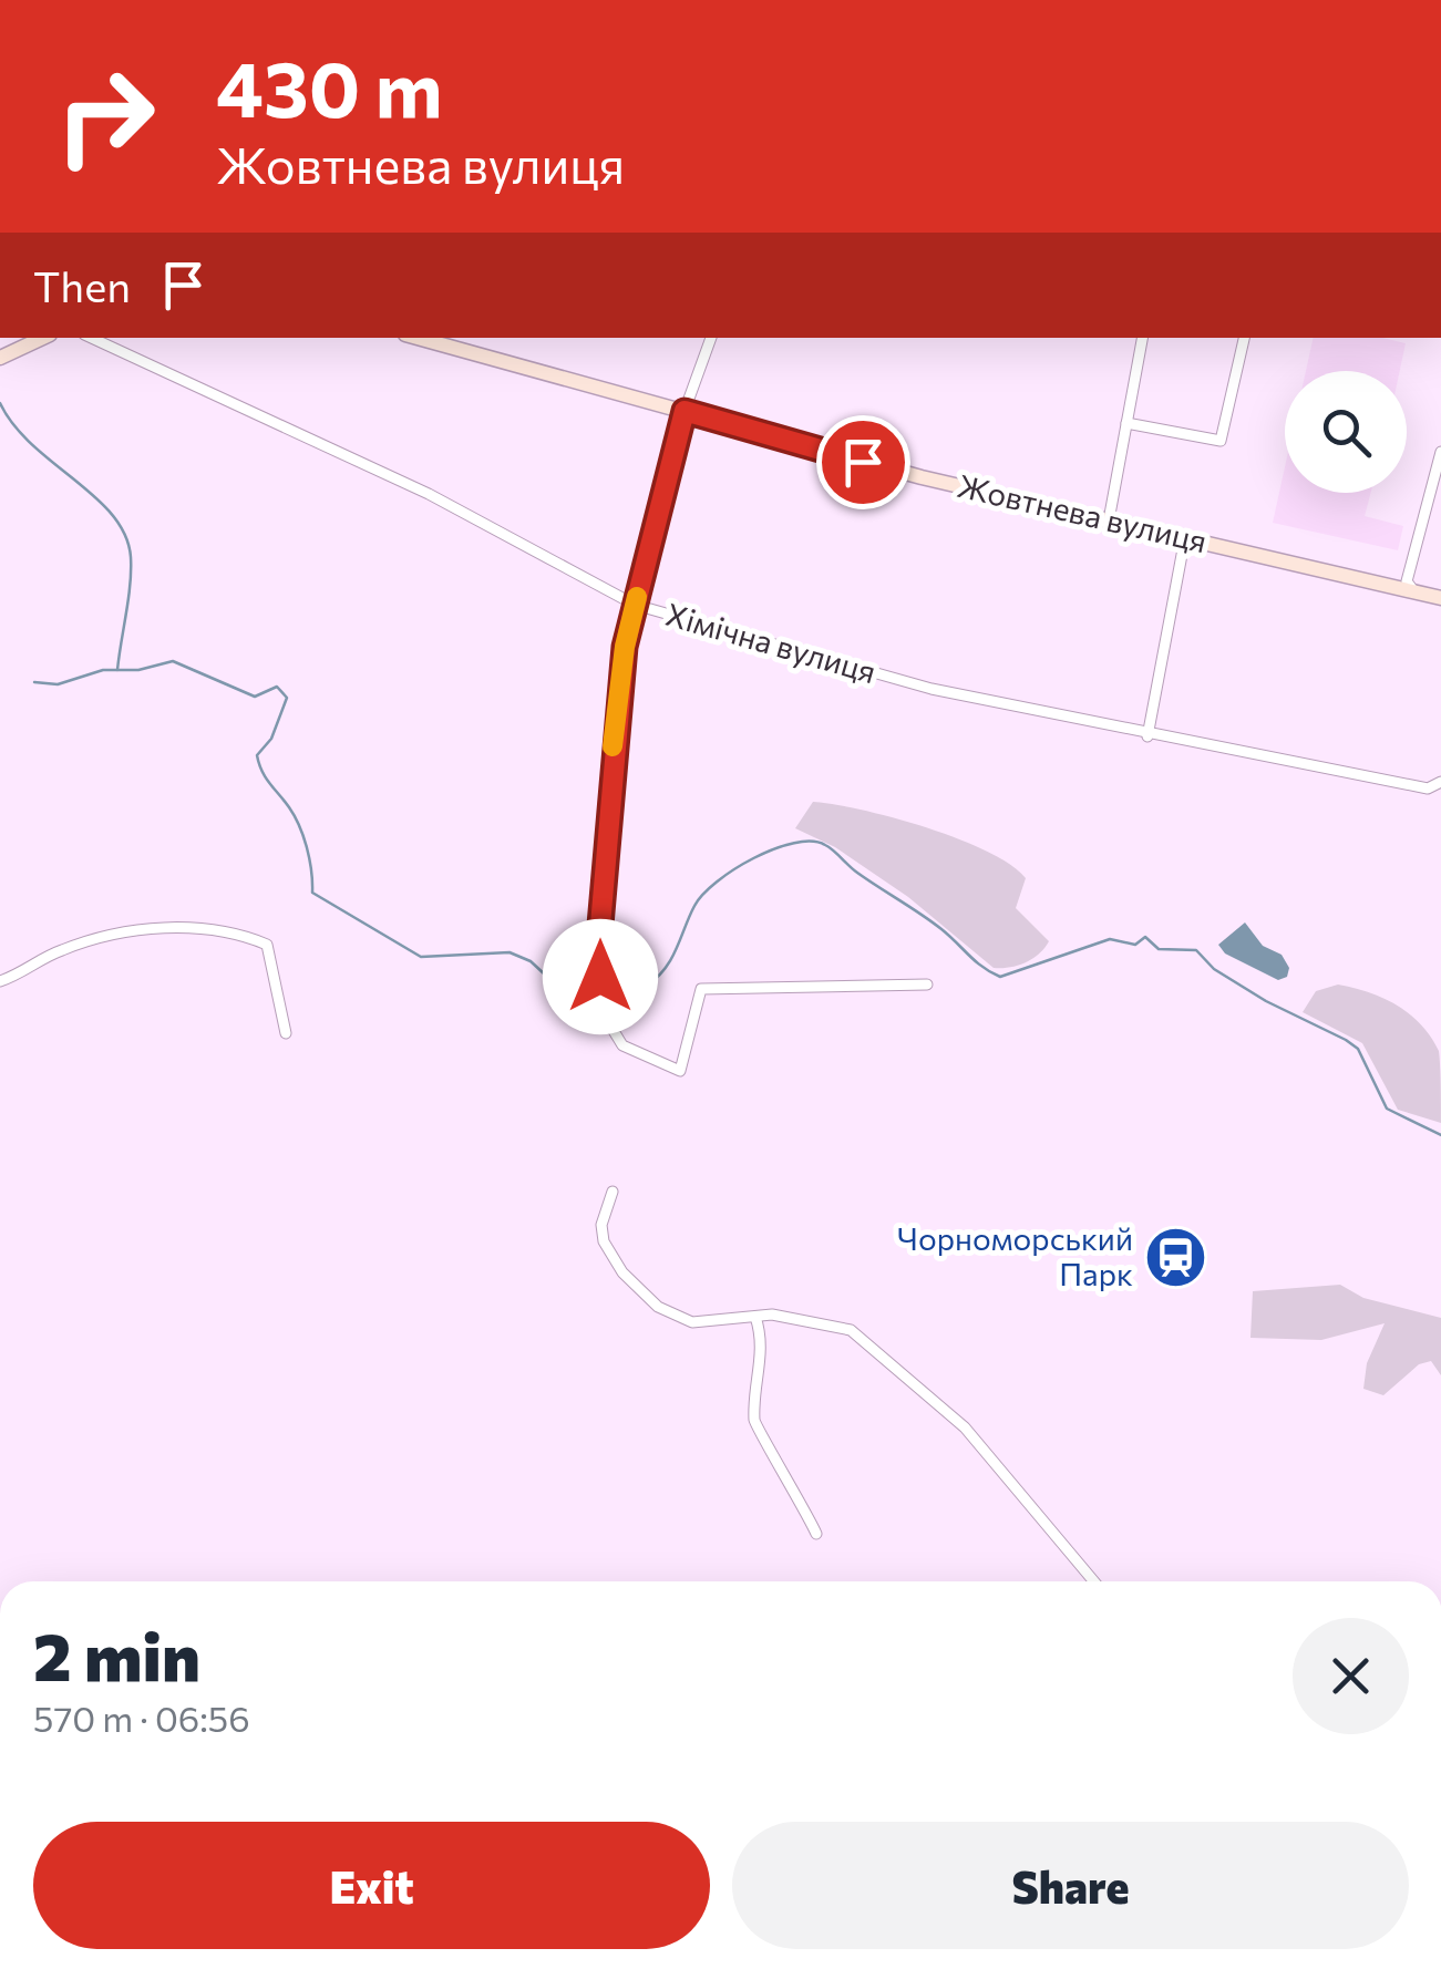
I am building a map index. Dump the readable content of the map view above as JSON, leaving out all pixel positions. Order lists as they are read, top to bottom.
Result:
{
  "streets": {
    "main road": ["Жовтнева вулиця"],
    "street": ["Хімічна вулиця"]
  },
  "places": {
    "station": ["Чорноморський Парк"]
  },
  "page": {
    "turn": ["430 m", "Жовтнева вулиця"],
    "then": "Then",
    "heading": ["2 min", "570 m · 06:56"],
    "buttons": ["Exit", "Share"]
  }
}
